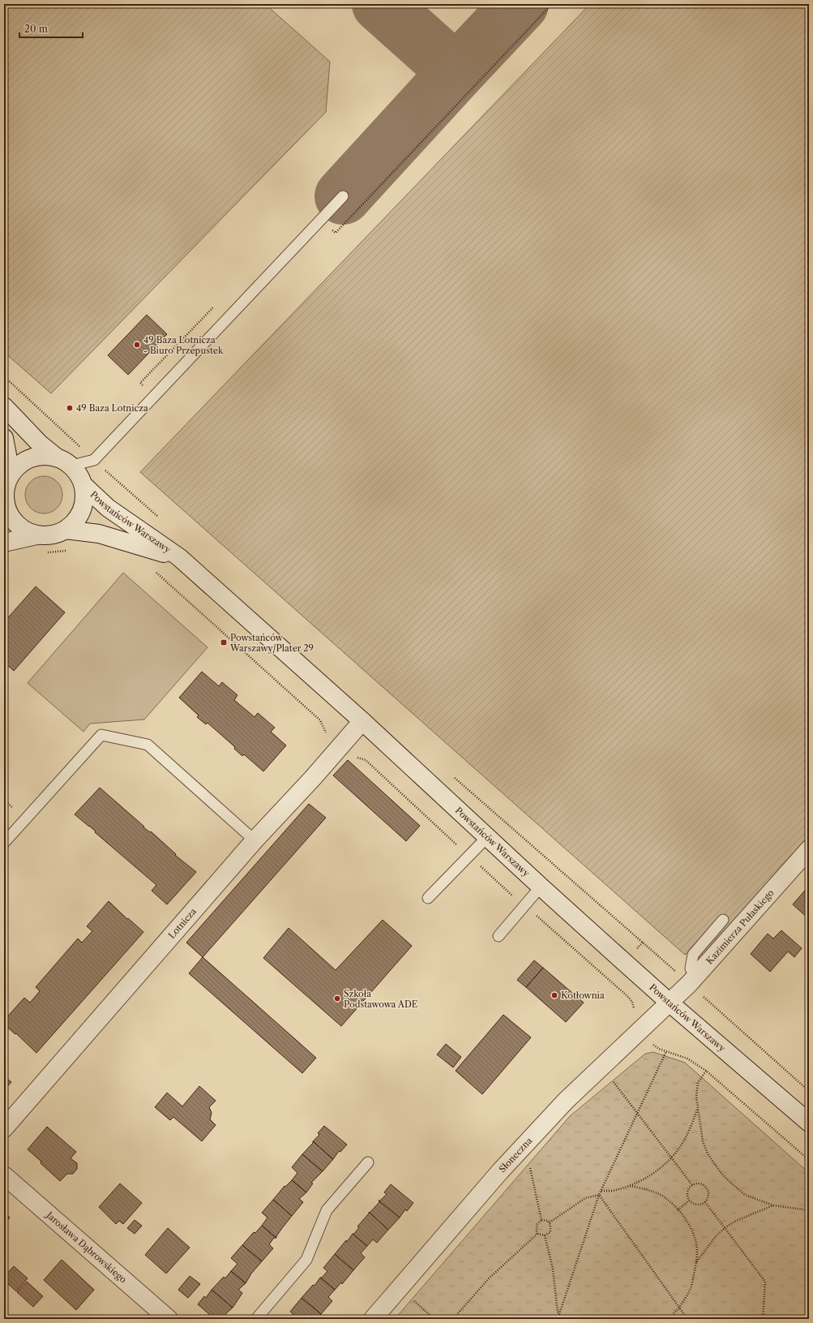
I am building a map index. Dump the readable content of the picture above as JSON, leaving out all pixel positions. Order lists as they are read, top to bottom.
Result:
{
  "streets": {
    "main road": [
      "Powstańców Warszawy",
      "Lotnicza",
      "Kazimierza Pułaskiego",
      "Słoneczna",
      "Jarosława Dąbrowskiego"
    ]
  },
  "crossings": [
    ["Powstańców Warszawy", "Lotnicza"],
    ["Powstańców Warszawy", "Kazimierza Pułaskiego"],
    ["Powstańców Warszawy", "Słoneczna"],
    ["Kazimierza Pułaskiego", "Słoneczna"]
  ],
  "places": {
    "other": [
      "49 Baza Lotnicza - Biuro Przepustek",
      "49 Baza Lotnicza",
      "Kotłownia",
      "Szkoła Podstawowa ADE"
    ],
    "transit": ["Powstańców Warszawy/Plater 29"]
  },
  "scale_bar": "20 m"
}
